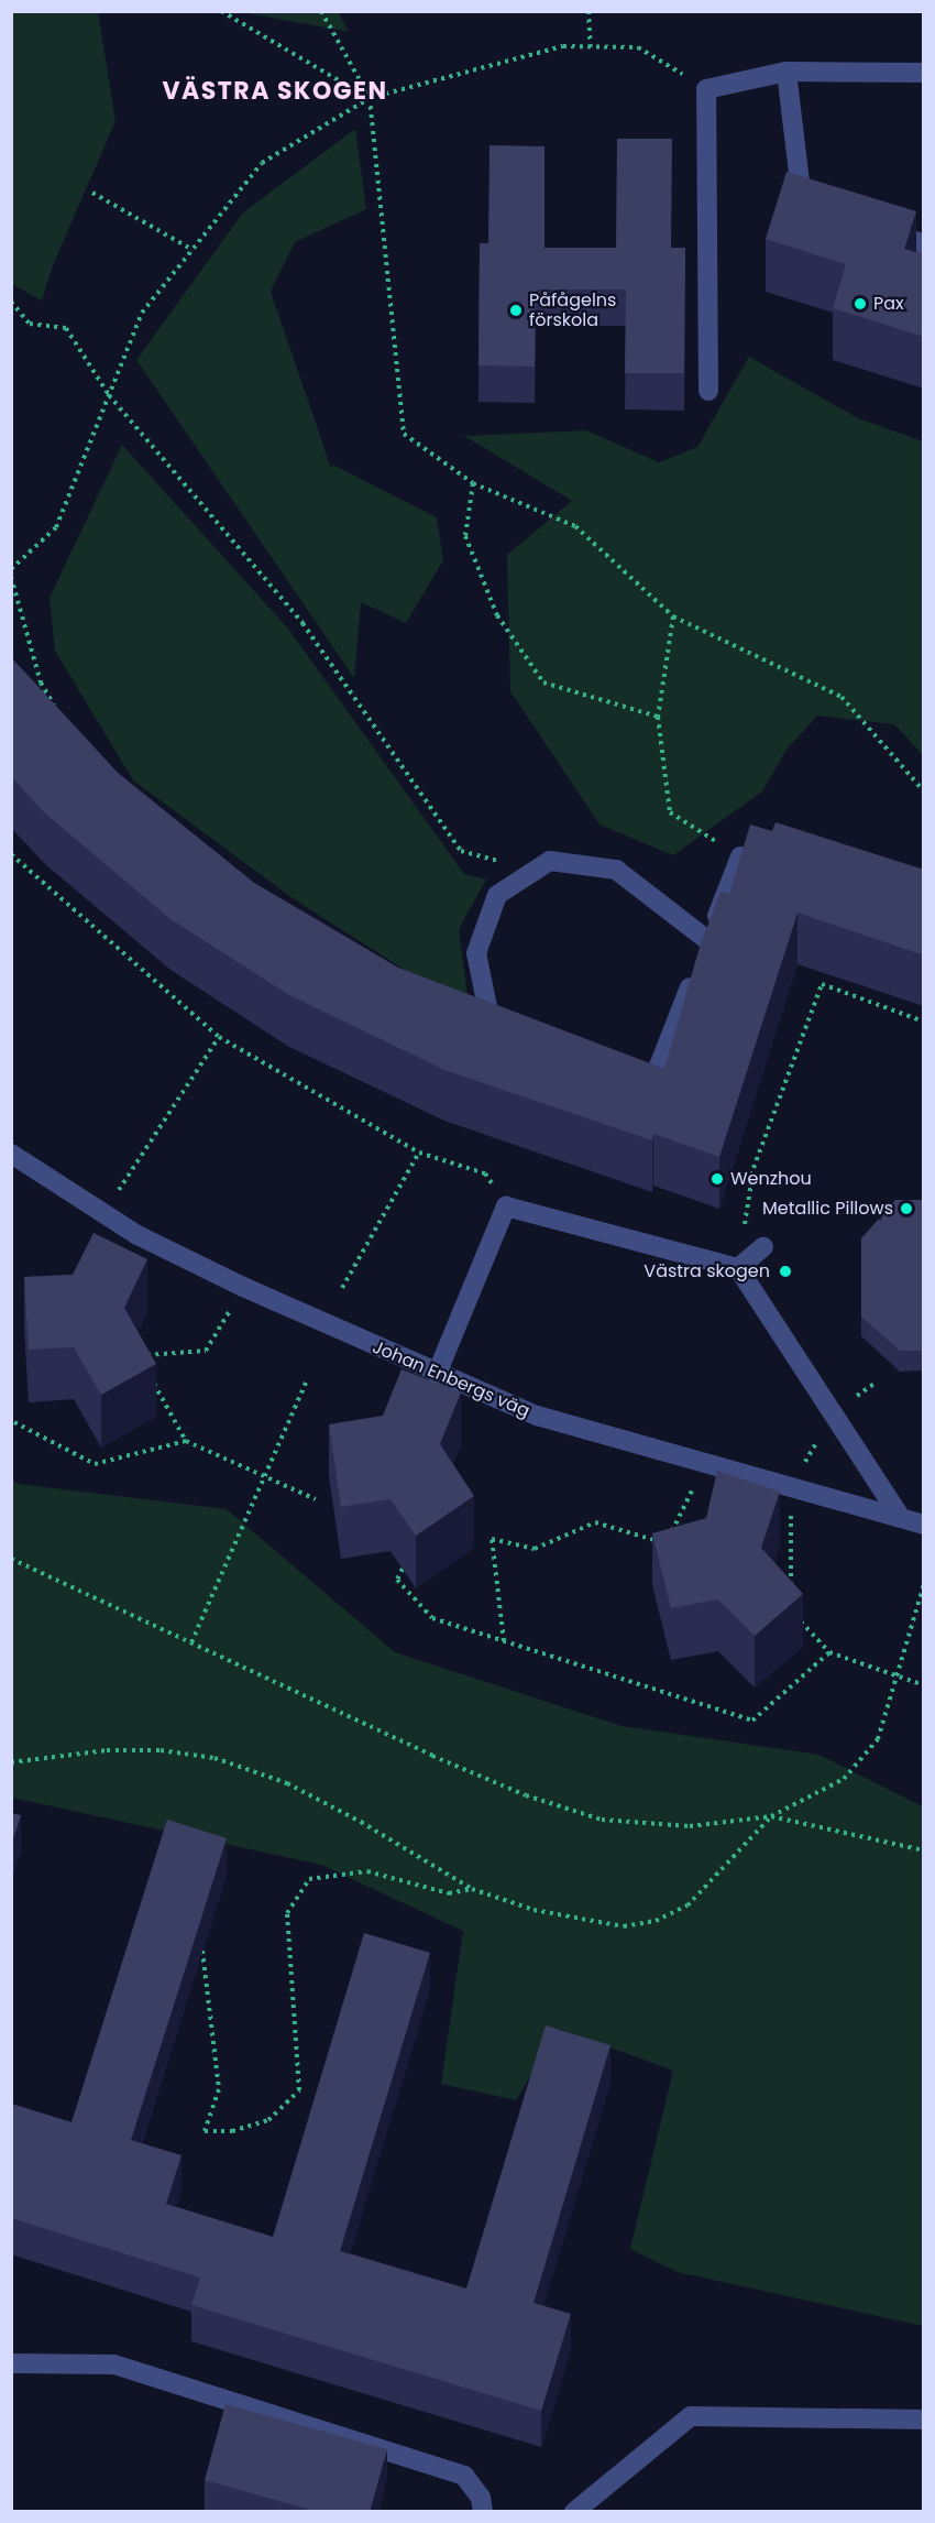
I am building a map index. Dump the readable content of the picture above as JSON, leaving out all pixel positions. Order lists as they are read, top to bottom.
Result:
{
  "streets": {
    "street": ["Johan Enbergs väg"]
  },
  "districts": ["VÄSTRA SKOGEN"],
  "places": [
    "Pax",
    "Påfågelns förskola",
    "Wenzhou",
    "Metallic Pillows",
    "Västra skogen"
  ]
}
